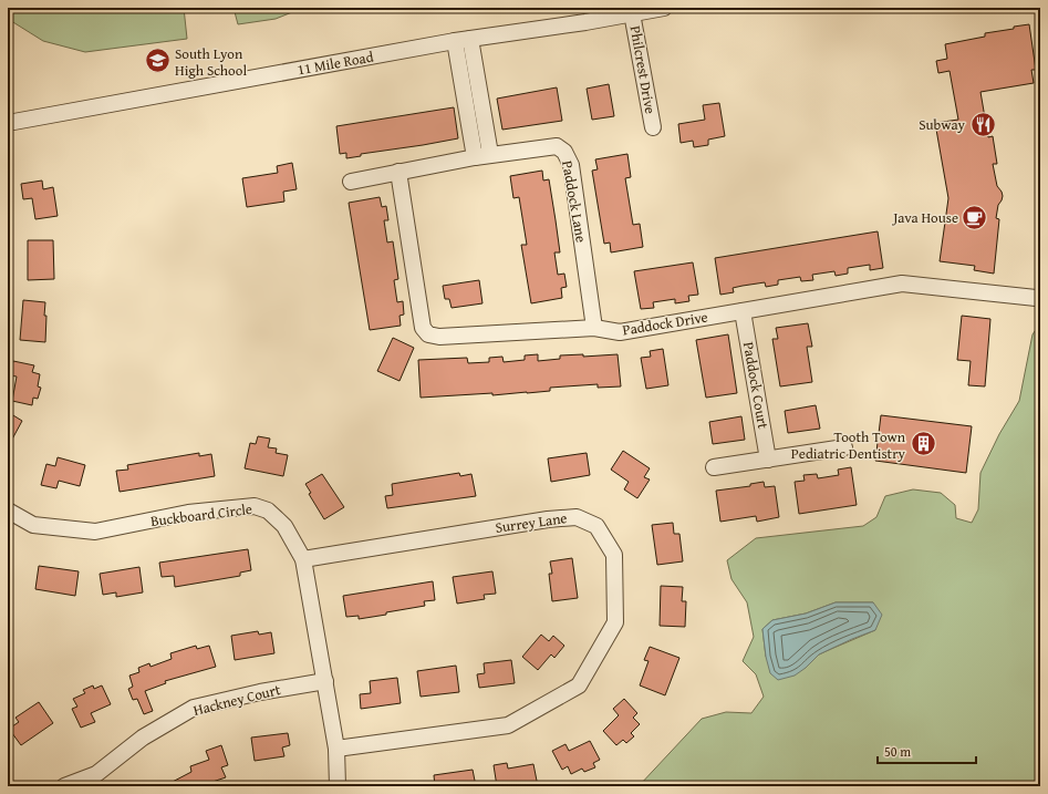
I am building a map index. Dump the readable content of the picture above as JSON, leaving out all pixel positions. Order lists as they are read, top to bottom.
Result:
{
  "streets": {
    "street": [
      "11 Mile Road",
      "Philcrest Drive",
      "Paddock Lane",
      "Paddock Drive",
      "Paddock Court",
      "Buckboard Circle",
      "Surrey Lane",
      "Hackney Court"
    ]
  },
  "crossings": [
    ["11 Mile Road", "Philcrest Drive"],
    ["Paddock Lane", "Paddock Drive"],
    ["Paddock Drive", "Paddock Court"],
    ["Buckboard Circle", "Surrey Lane"],
    ["Buckboard Circle", "Hackney Court"]
  ],
  "places": {
    "school or university": ["South Lyon High School"],
    "restaurant": ["Subway"],
    "cafe": ["Java House"],
    "building": ["Tooth Town Pediatric Dentistry"]
  },
  "scale_bar": "50 m"
}
